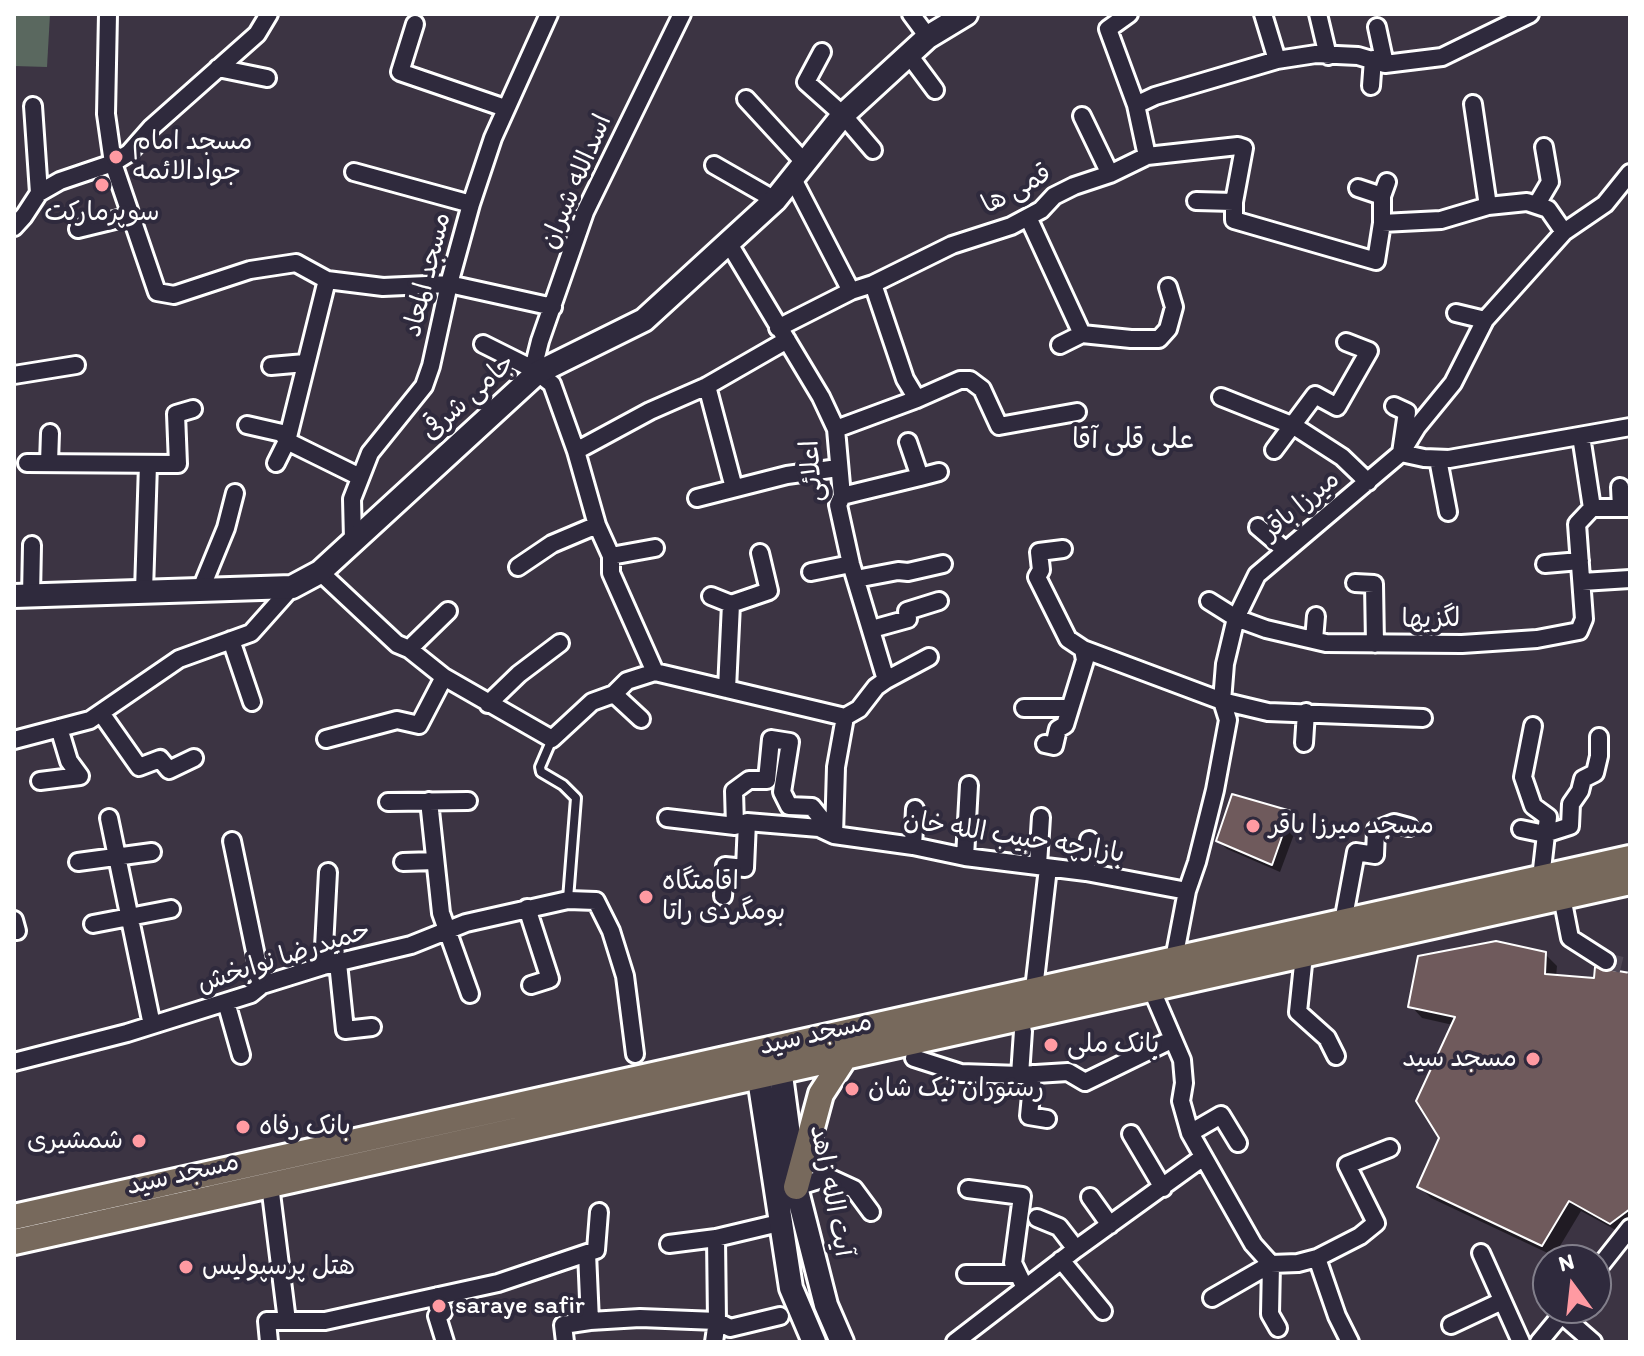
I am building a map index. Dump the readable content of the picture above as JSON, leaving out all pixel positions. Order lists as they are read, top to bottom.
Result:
{
  "streets": {
    "main road": ["مسجد سید"],
    "street": [
      "اسدالله شیران",
      "قمی ها",
      "مسجد المعاد",
      "جامی شرقی",
      "اعلائی",
      "میرزا باقر",
      "لگزیها",
      "بازارچه حبیب الله خان",
      "حمیدرضا نوابخش",
      "آیت الله زاهد"
    ]
  },
  "crossings": [
    ["اسدالله شیران", "جامی شرقی"],
    ["قمی ها", "اعلائی"],
    ["مسجد المعاد", "جامی شرقی"],
    ["جامی شرقی", "اعلائی"],
    ["میرزا باقر", "لگزیها"],
    ["میرزا باقر", "بازارچه حبیب الله خان"],
    ["میرزا باقر", "مسجد سید"],
    ["مسجد سید", "آیت الله زاهد"]
  ],
  "districts": ["علی قلی آقا"],
  "places": [
    "مسجد امام جوادالائمه",
    "سوپرمارکت",
    "مسجد میرزا باقر",
    "اقامتگاه بومگردی راتا",
    "بانک ملی",
    "مسجد سید",
    "رستوران نیک شان",
    "بانک رفاه",
    "شمشیری",
    "هتل پرسپولیس",
    "saraye safir"
  ],
  "north": "top"
}
